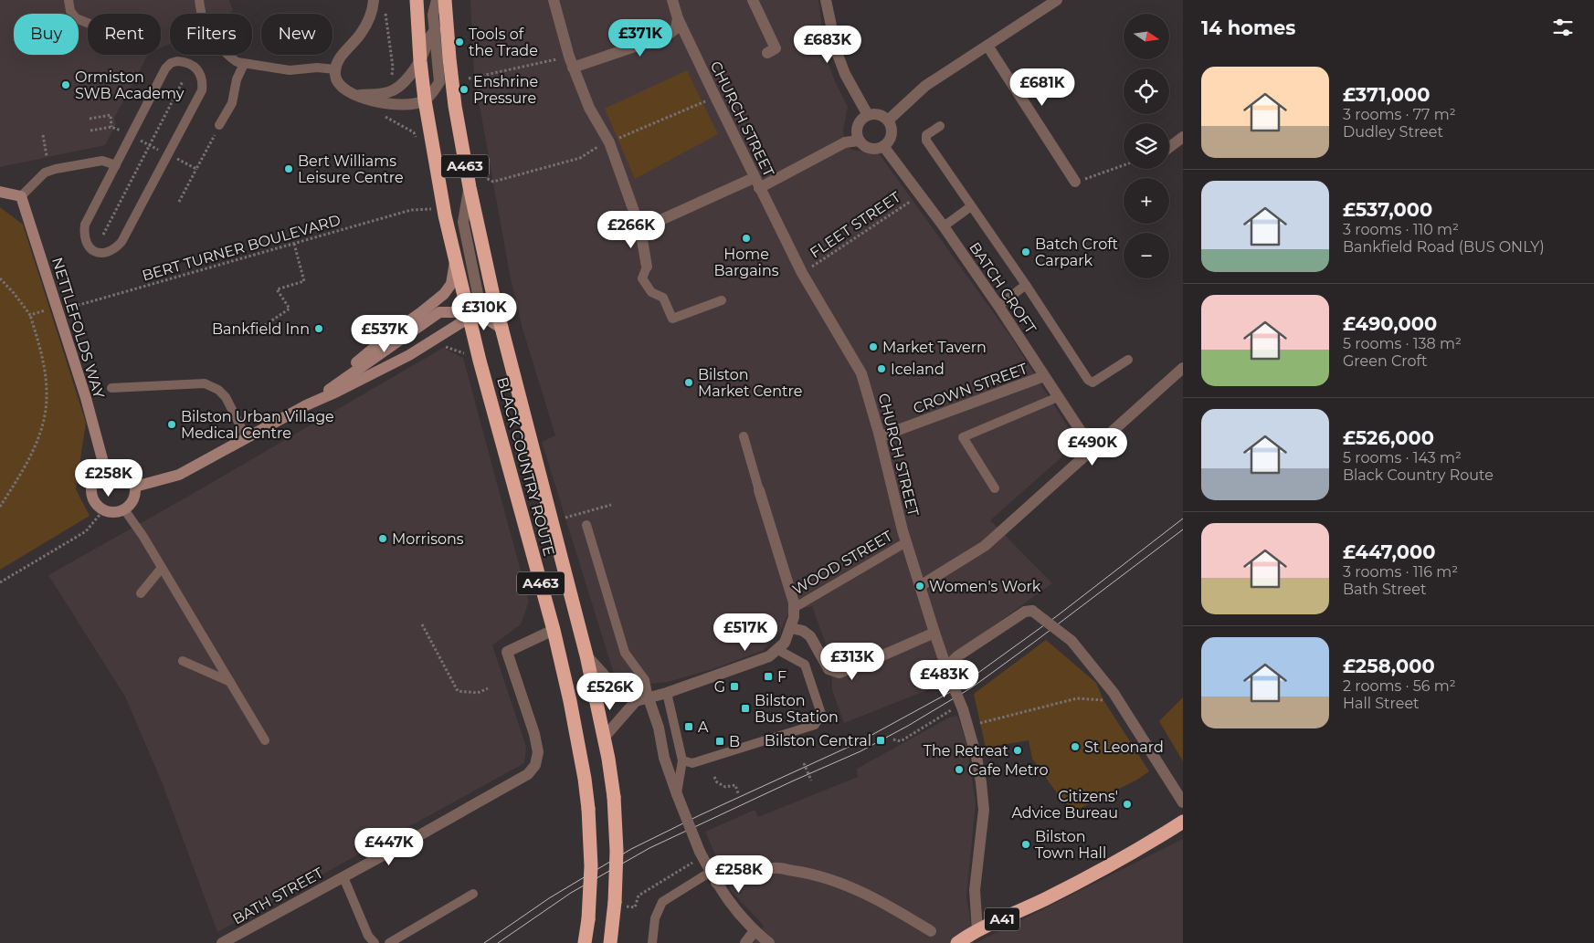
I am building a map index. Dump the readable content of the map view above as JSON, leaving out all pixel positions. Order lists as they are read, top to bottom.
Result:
{
  "streets": {
    "highway": ["A463", "BLACK COUNTRY ROUTE", "A41"],
    "street": [
      "CHURCH STREET",
      "BATCH CROFT",
      "NETTLEFOLDS WAY",
      "CROWN STREET",
      "BATH STREET"
    ],
    "lane": ["WOOD STREET"],
    "path": ["FLEET STREET", "BERT TURNER BOULEVARD"]
  },
  "crossings": [
    ["CHURCH STREET", "FLEET STREET"],
    ["CHURCH STREET", "CROWN STREET"],
    ["CHURCH STREET", "WOOD STREET"],
    ["CHURCH STREET", "A41"],
    ["FLEET STREET", "BATCH CROFT"],
    ["BERT TURNER BOULEVARD", "NETTLEFOLDS WAY"],
    ["BATCH CROFT", "CROWN STREET"],
    ["BLACK COUNTRY ROUTE", "BATH STREET"]
  ],
  "places": {
    "other": [
      "Tools of the Trade",
      "Ormiston SWB Academy",
      "Enshrine Pressure",
      "Bert Williams Leisure Centre",
      "Home Bargains",
      "Batch Croft Carpark",
      "Bankfield Inn",
      "Market Tavern",
      "Iceland",
      "Bilston Market Centre",
      "Bilston Urban Village Medical Centre",
      "Morrisons",
      "Women's Work",
      "St Leonard",
      "The Retreat",
      "Cafe Metro",
      "Citizens' Advice Bureau",
      "Bilston Town Hall"
    ],
    "transit": [
      "F",
      "G",
      "Bilston Bus Station",
      "A",
      "Bilston Central",
      "B"
    ]
  },
  "north": "right",
  "page": {
    "heading": "14 homes",
    "map_buttons": ["+", "−"],
    "chip": [
      "Buy",
      "Rent",
      "Filters",
      "New"
    ],
    "price": [
      "£371K",
      "£683K",
      "£681K",
      "£266K",
      "£310K",
      "£537K",
      "£490K",
      "£258K",
      "£517K",
      "£313K",
      "£483K",
      "£526K",
      "£447K",
      "£258K"
    ],
    "list": [
      {
        "name": "£371,000",
        "note": "3 rooms · 77 m² · Dudley Street"
      },
      {
        "name": "£537,000",
        "note": "3 rooms · 110 m² · Bankfield Road (BUS ONLY)"
      },
      {
        "name": "£490,000",
        "note": "5 rooms · 138 m² · Green Croft"
      },
      {
        "name": "£526,000",
        "note": "5 rooms · 143 m² · Black Country Route"
      },
      {
        "name": "£447,000",
        "note": "3 rooms · 116 m² · Bath Street"
      },
      {
        "name": "£258,000",
        "note": "2 rooms · 56 m² · Hall Street"
      }
    ]
  }
}
